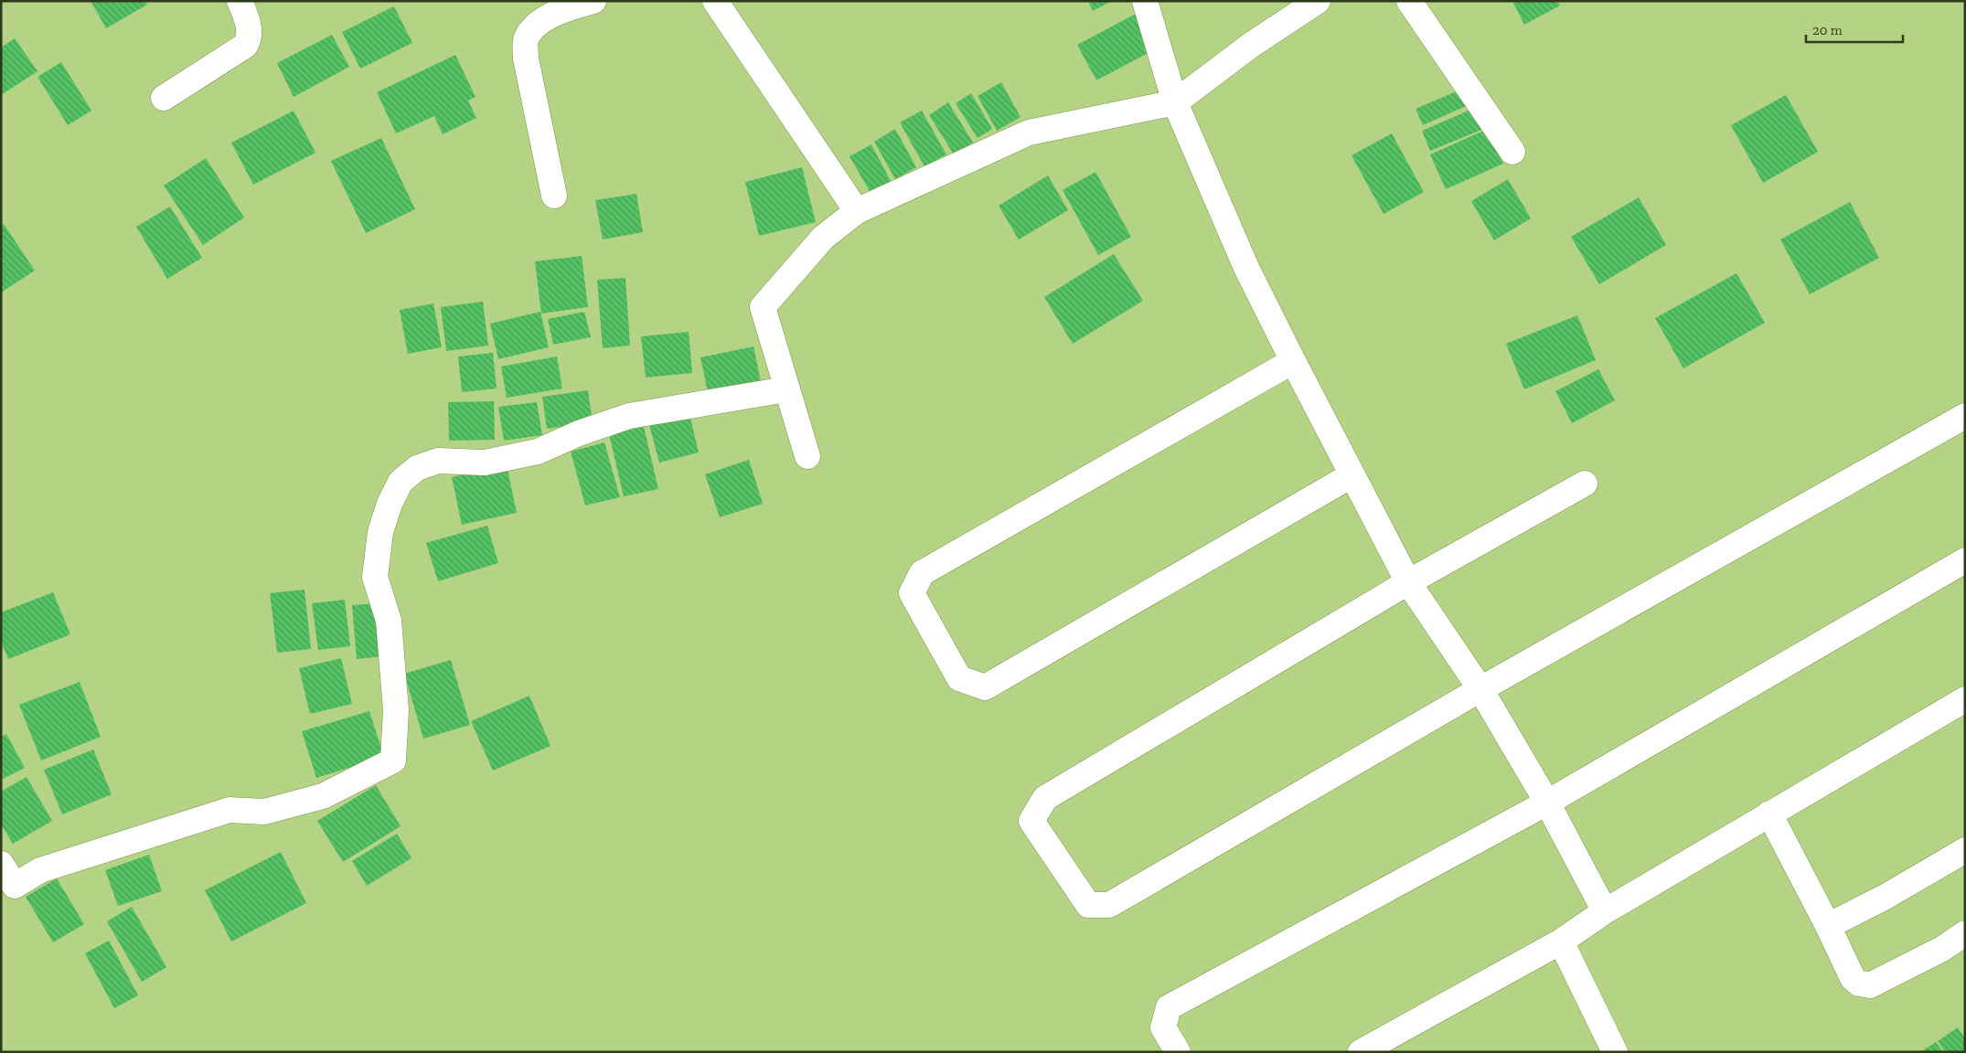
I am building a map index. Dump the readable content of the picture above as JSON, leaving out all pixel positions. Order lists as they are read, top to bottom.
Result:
{
  "scale_bar": "20 m"
}
